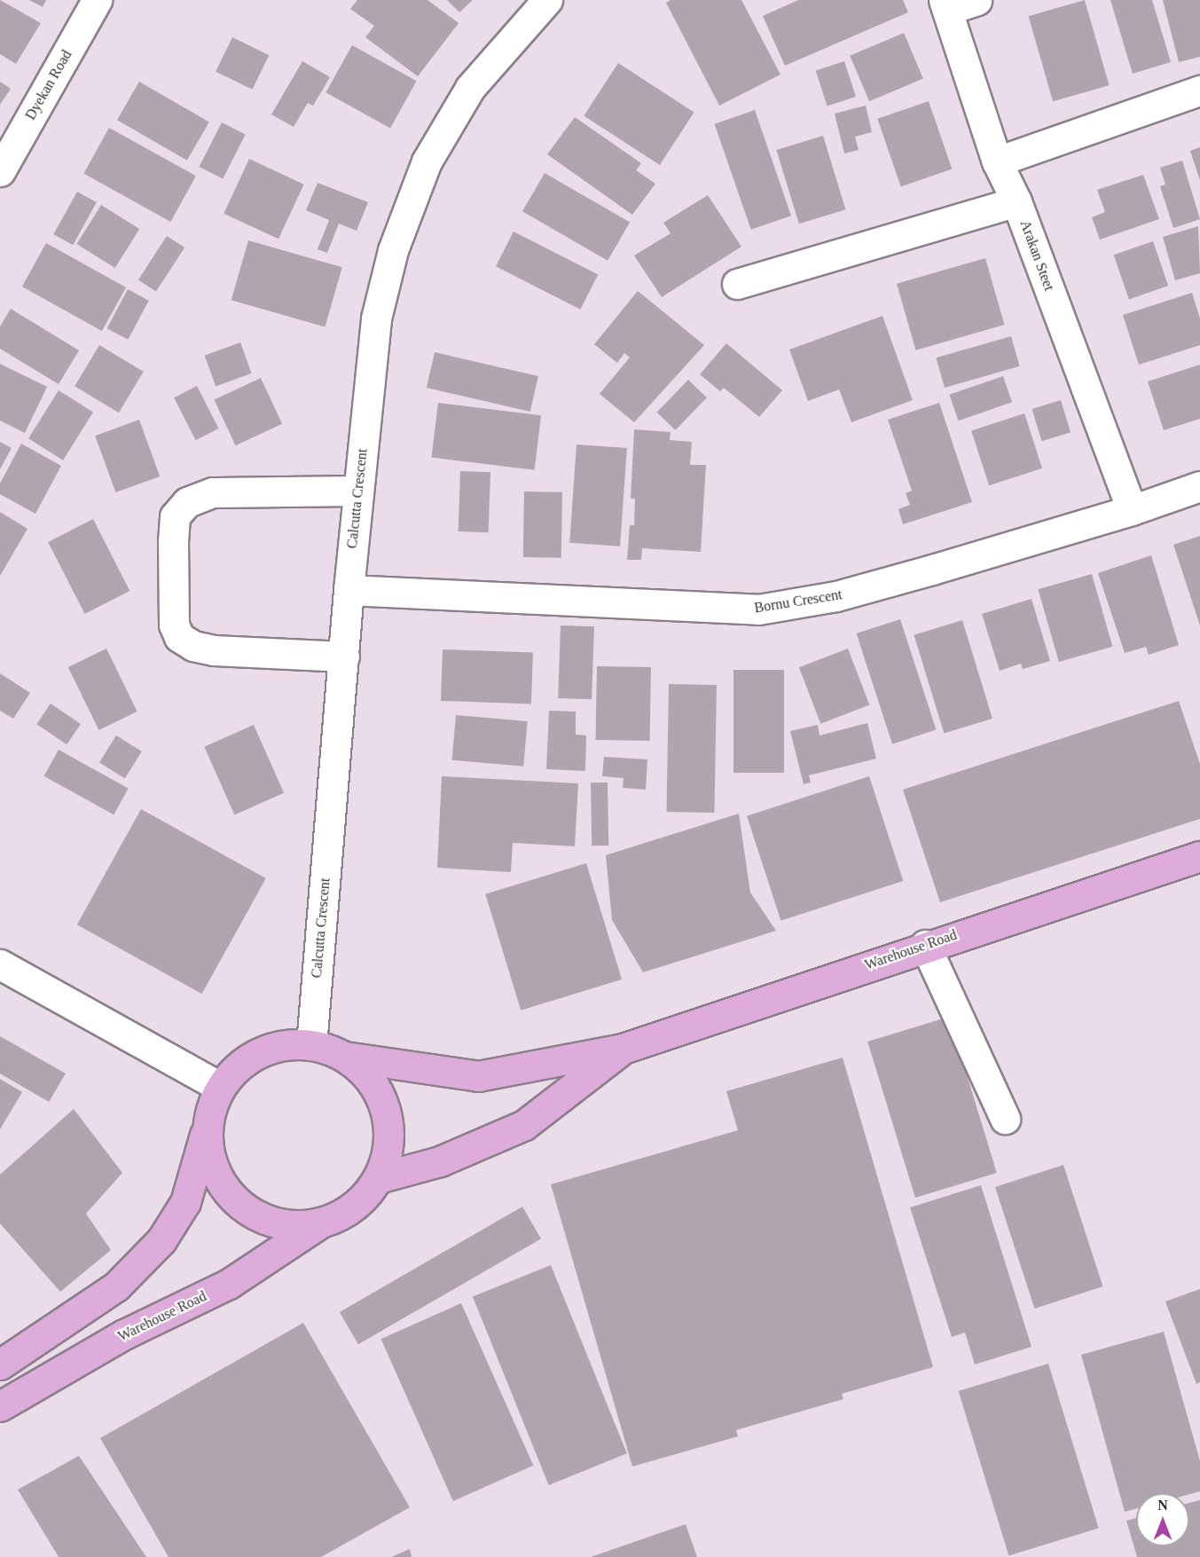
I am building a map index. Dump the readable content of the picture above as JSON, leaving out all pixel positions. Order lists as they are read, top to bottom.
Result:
{
  "streets": {
    "main road": ["Warehouse Road"],
    "street": [
      "Dyekan Road",
      "Arakan Steet",
      "Calcutta Crescent",
      "Bornu Crescent"
    ]
  },
  "crossings": [
    ["Arakan Steet", "Bornu Crescent"],
    ["Calcutta Crescent", "Bornu Crescent"],
    ["Calcutta Crescent", "Warehouse Road"]
  ],
  "north": "top"
}
